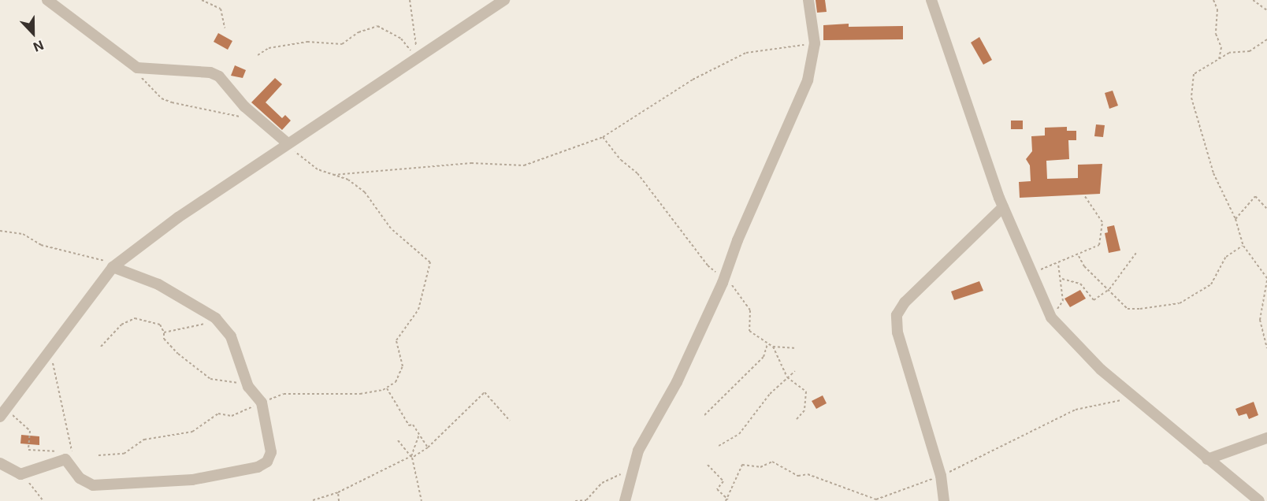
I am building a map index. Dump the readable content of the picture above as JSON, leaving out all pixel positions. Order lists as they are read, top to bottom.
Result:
{
  "north": "bottom"
}
